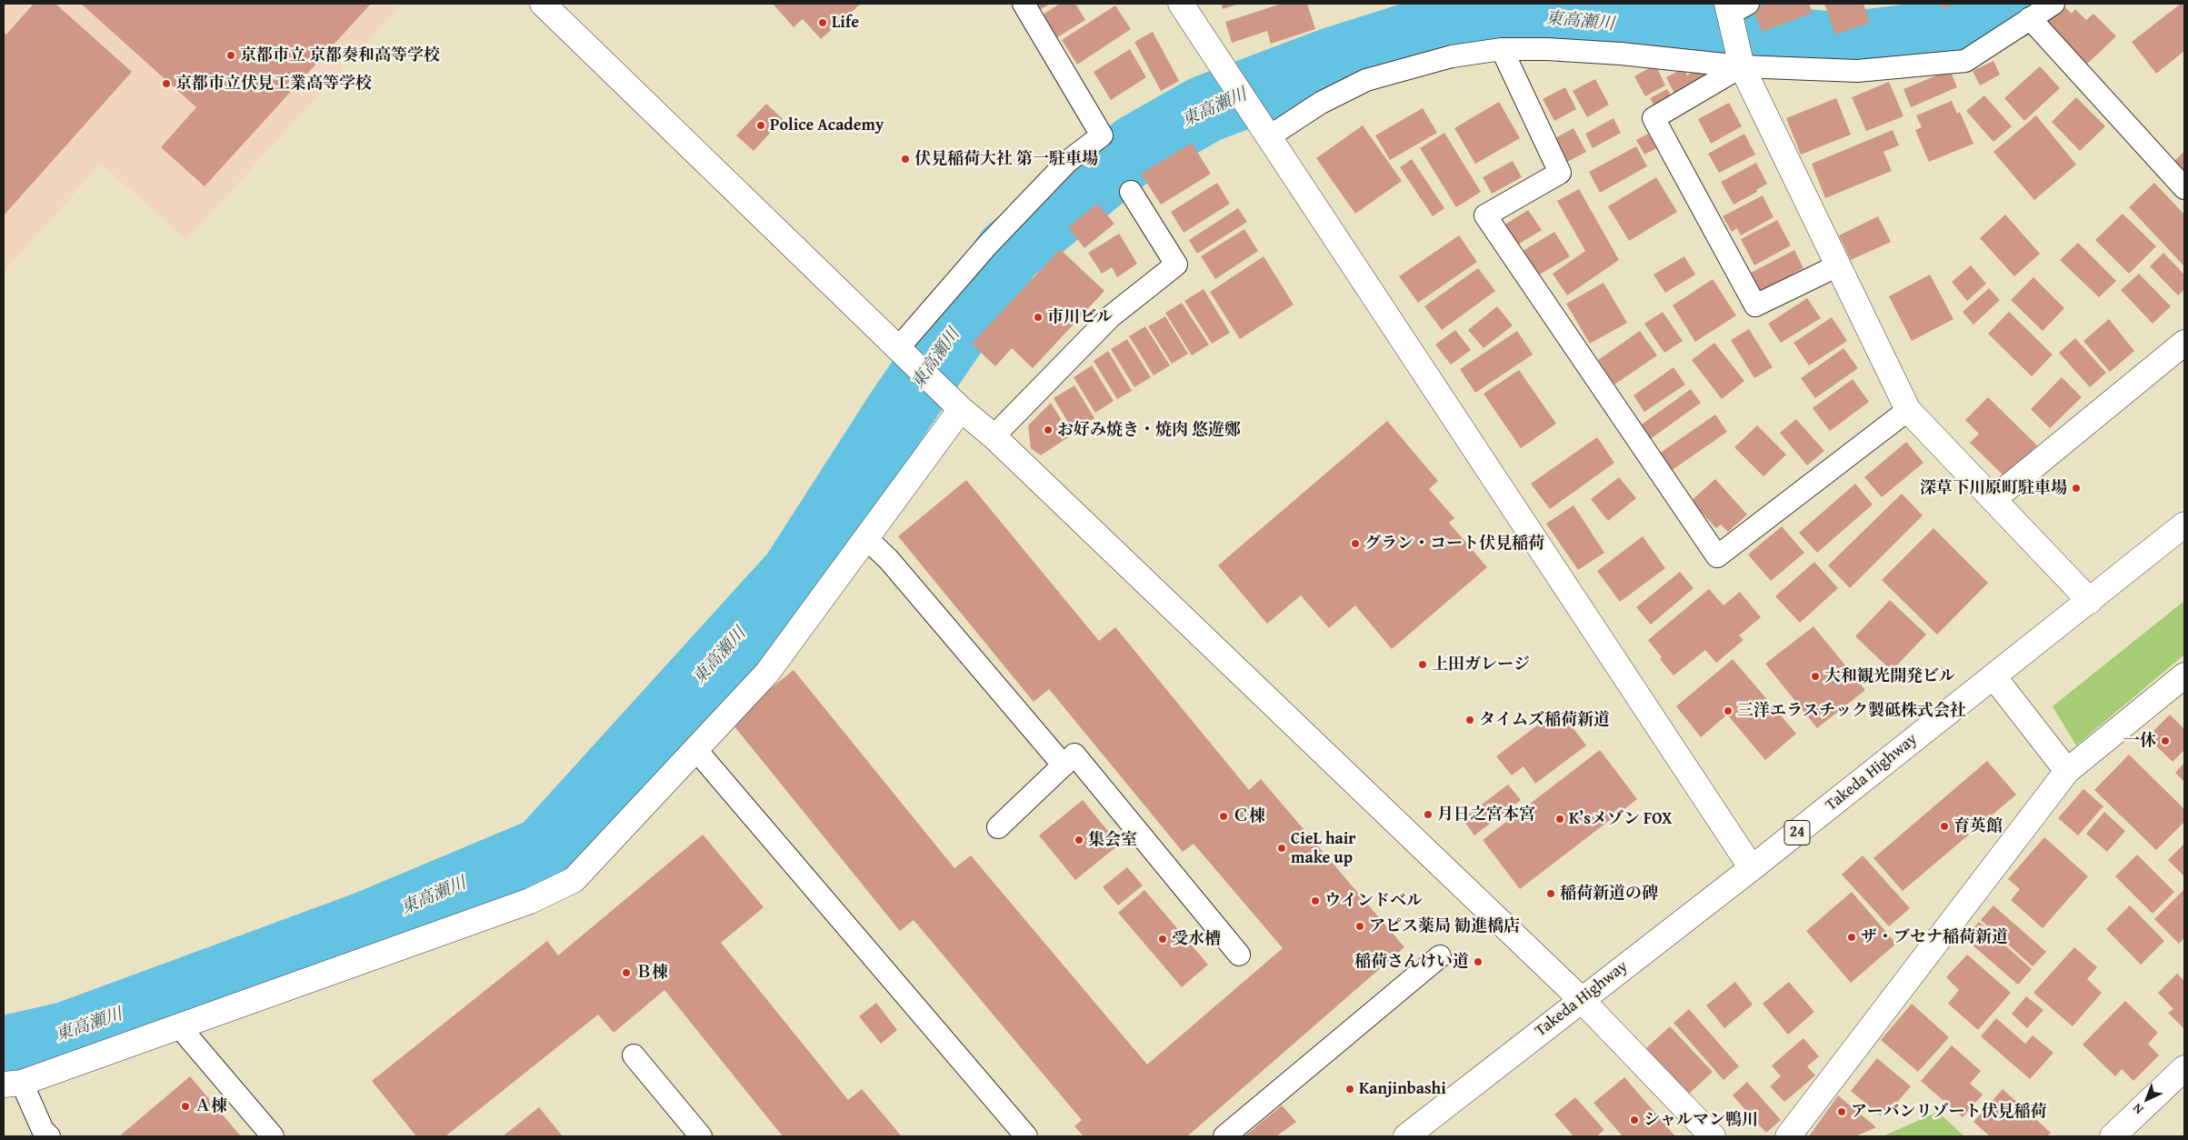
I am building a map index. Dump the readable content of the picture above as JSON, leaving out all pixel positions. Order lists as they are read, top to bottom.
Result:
{
  "streets": {
    "main road": ["Takeda Highway", "24"]
  },
  "water": ["東高瀬川"],
  "places": [
    "Life",
    "京都市立 京都奏和高等学校",
    "京都市立伏見工業高等学校",
    "Police Academy",
    "伏見稲荷大社 第一駐車場",
    "市川ビル",
    "お好み焼き・焼肉 悠遊鄭",
    "深草下川原町駐車場",
    "グラン・コート伏見稲荷",
    "上田ガレージ",
    "大和観光開発ビル",
    "三洋エラスチック製砥株式会社",
    "タイムズ稲荷新道",
    "一休",
    "月日之宮本宮",
    "Ｃ棟",
    "K’sメゾン FOX",
    "育英館",
    "集会室",
    "CieL hair make up",
    "稲荷新道の碑",
    "ウインドベル",
    "アピス薬局 勧進橋店",
    "ザ・ブセナ稲荷新道",
    "受水槽",
    "稲荷さんけい道",
    "Ｂ棟",
    "Kanjinbashi",
    "Ａ棟",
    "アーバンリゾート伏見稲荷",
    "シャルマン鴨川"
  ],
  "north": "bottom left"
}
